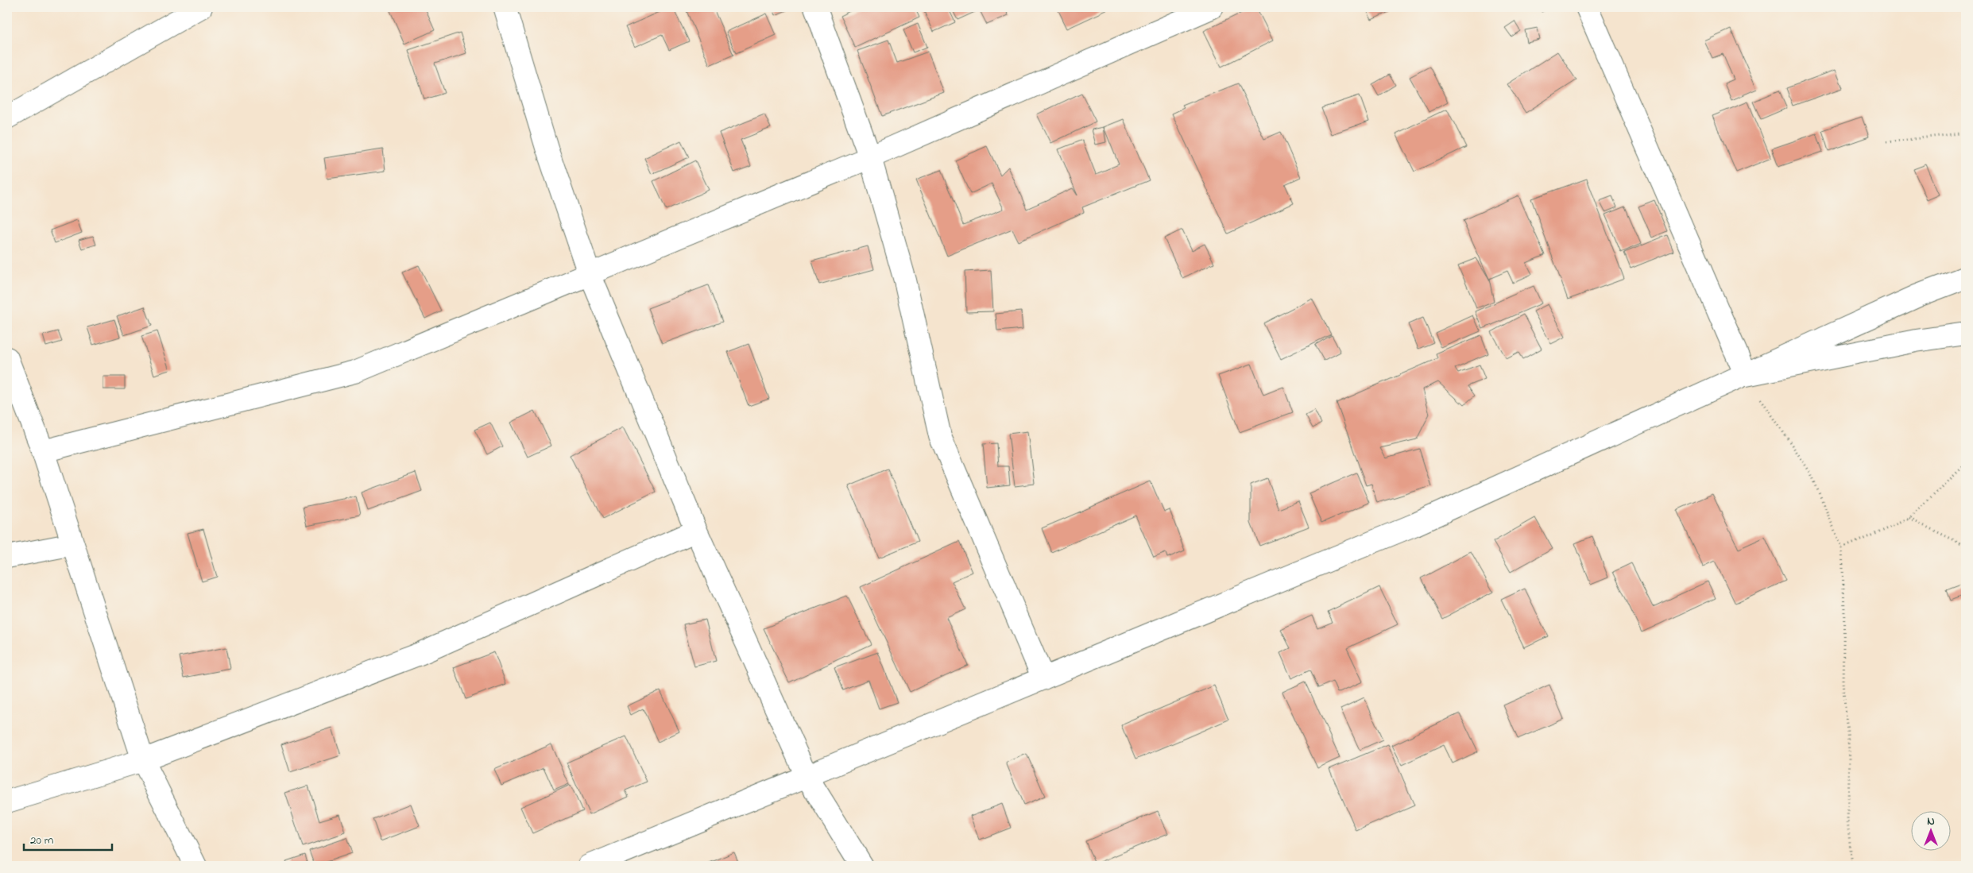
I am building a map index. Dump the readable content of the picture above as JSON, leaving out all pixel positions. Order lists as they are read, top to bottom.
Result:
{
  "scale_bar": "20 m",
  "north": "top"
}
